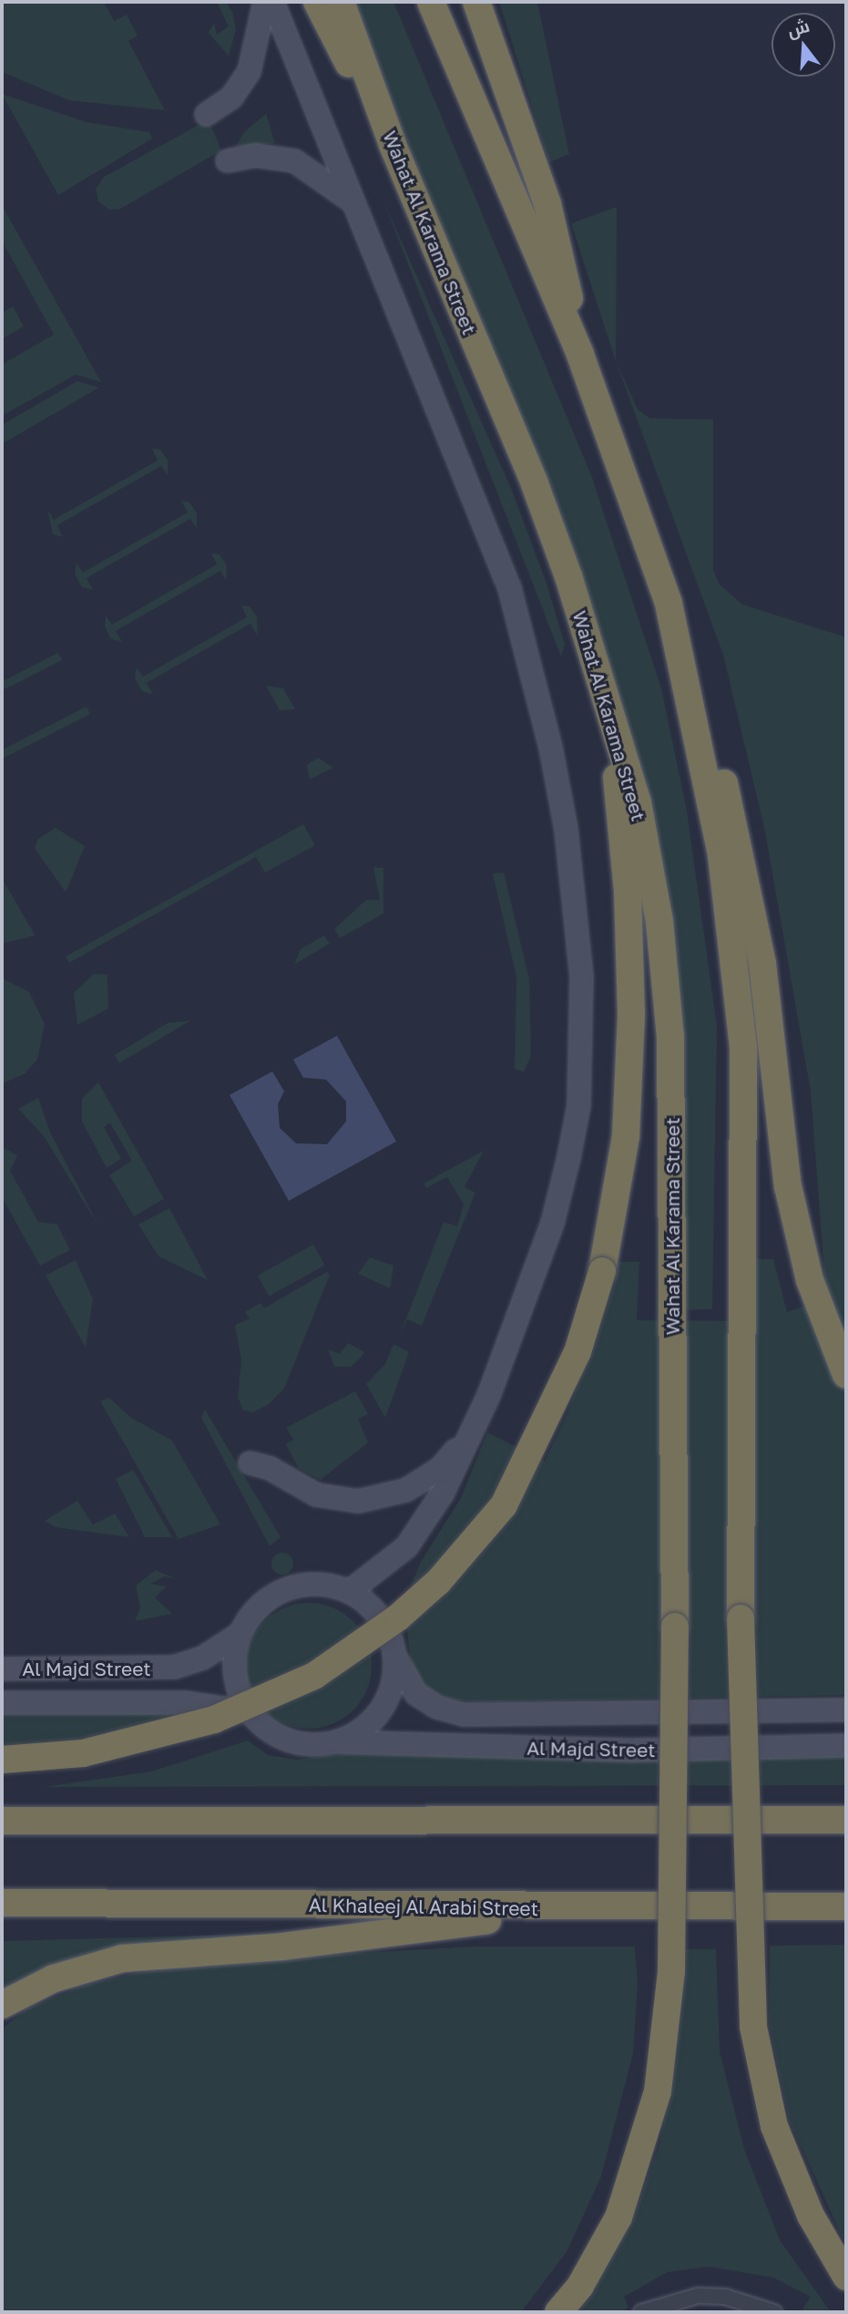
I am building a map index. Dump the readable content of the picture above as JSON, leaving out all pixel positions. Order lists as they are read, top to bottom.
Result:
{
  "streets": {
    "highway": ["Wahat Al Karama Street", "Al Khaleej Al Arabi Street"],
    "street": ["Al Majd Street"]
  },
  "north": "top"
}
